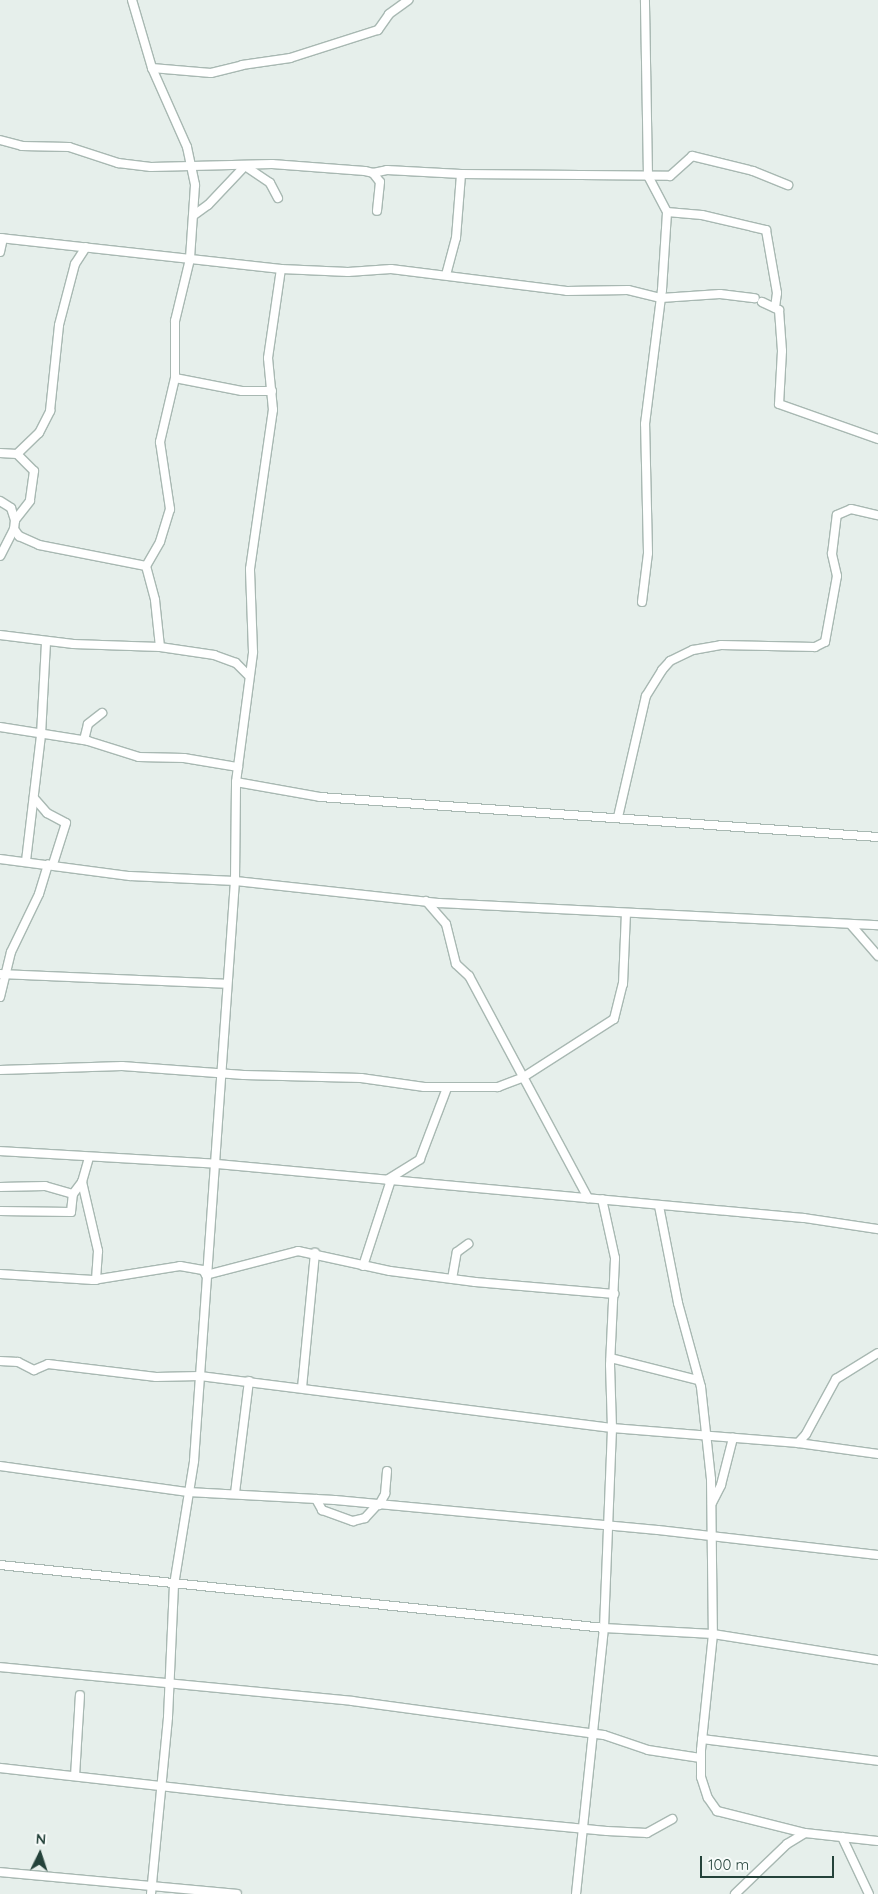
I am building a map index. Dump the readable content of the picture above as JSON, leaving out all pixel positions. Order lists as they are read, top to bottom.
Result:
{
  "scale_bar": "100 m",
  "north": "top"
}
